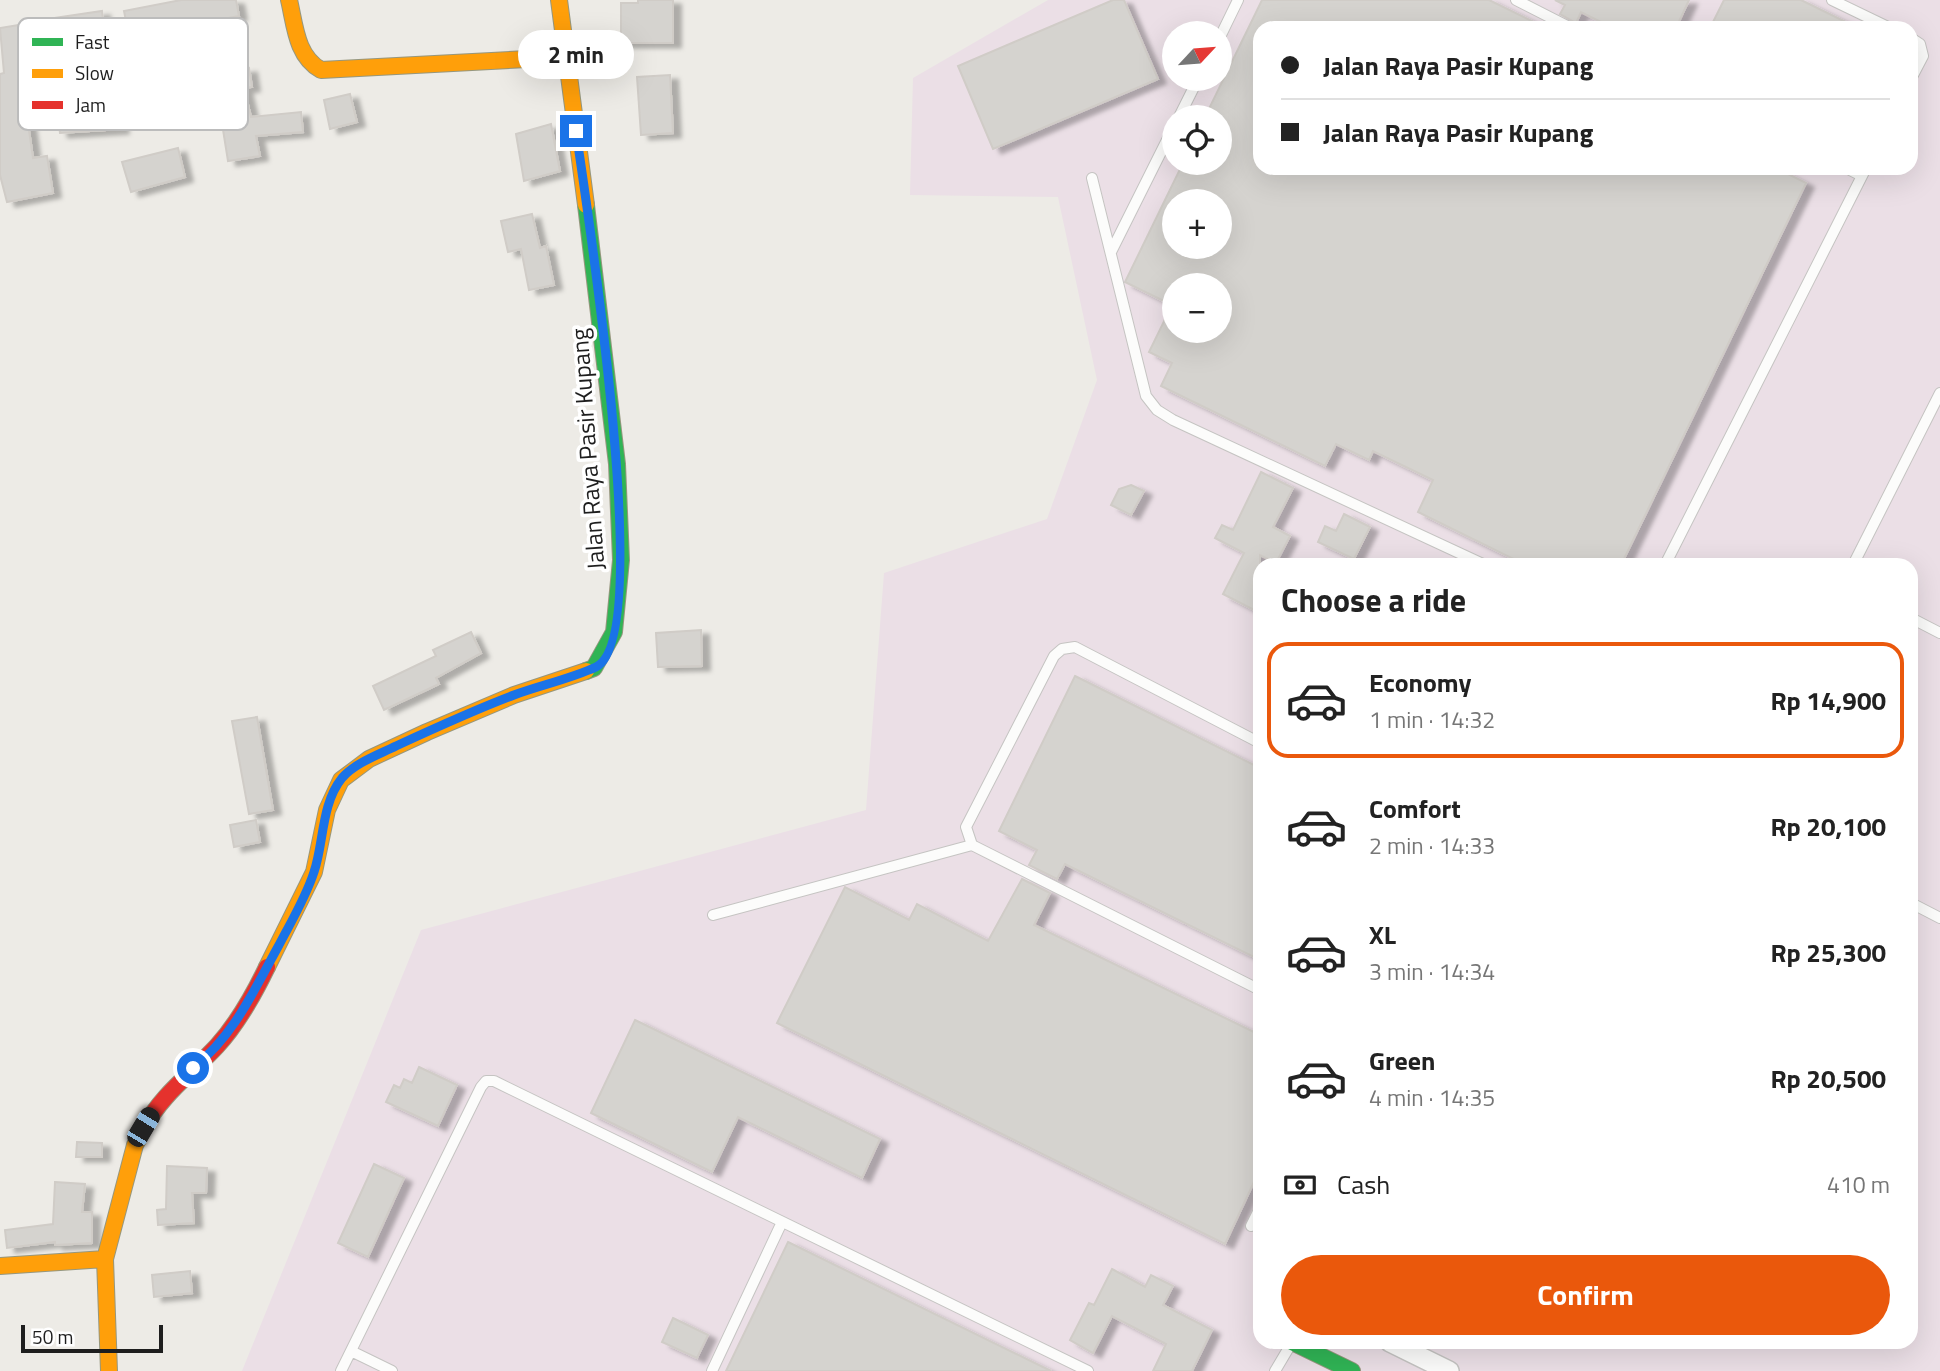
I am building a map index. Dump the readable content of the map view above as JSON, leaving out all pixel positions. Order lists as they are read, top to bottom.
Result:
{
  "streets": {
    "street": ["Jalan Raya Pasir Kupang"]
  },
  "legend": ["Fast", "Slow", "Jam"],
  "scale_bar": "50 m",
  "north": "top right",
  "page": {
    "map_buttons": ["+", "−"],
    "banner": ["Jalan Raya Pasir Kupang", "Jalan Raya Pasir Kupang"],
    "bubble": "2 min",
    "heading": "Choose a ride",
    "list": [
      {
        "name": "Economy",
        "note": "1 min · 14:32",
        "value": "Rp 14,900"
      },
      {
        "name": "Comfort",
        "note": "2 min · 14:33",
        "value": "Rp 20,100"
      },
      {
        "name": "XL",
        "note": "3 min · 14:34",
        "value": "Rp 25,300"
      },
      {
        "name": "Green",
        "note": "4 min · 14:35",
        "value": "Rp 20,500"
      }
    ],
    "pay": ["Cash", "410 m"],
    "buttons": "Confirm",
    "scale": "50 m"
  }
}
